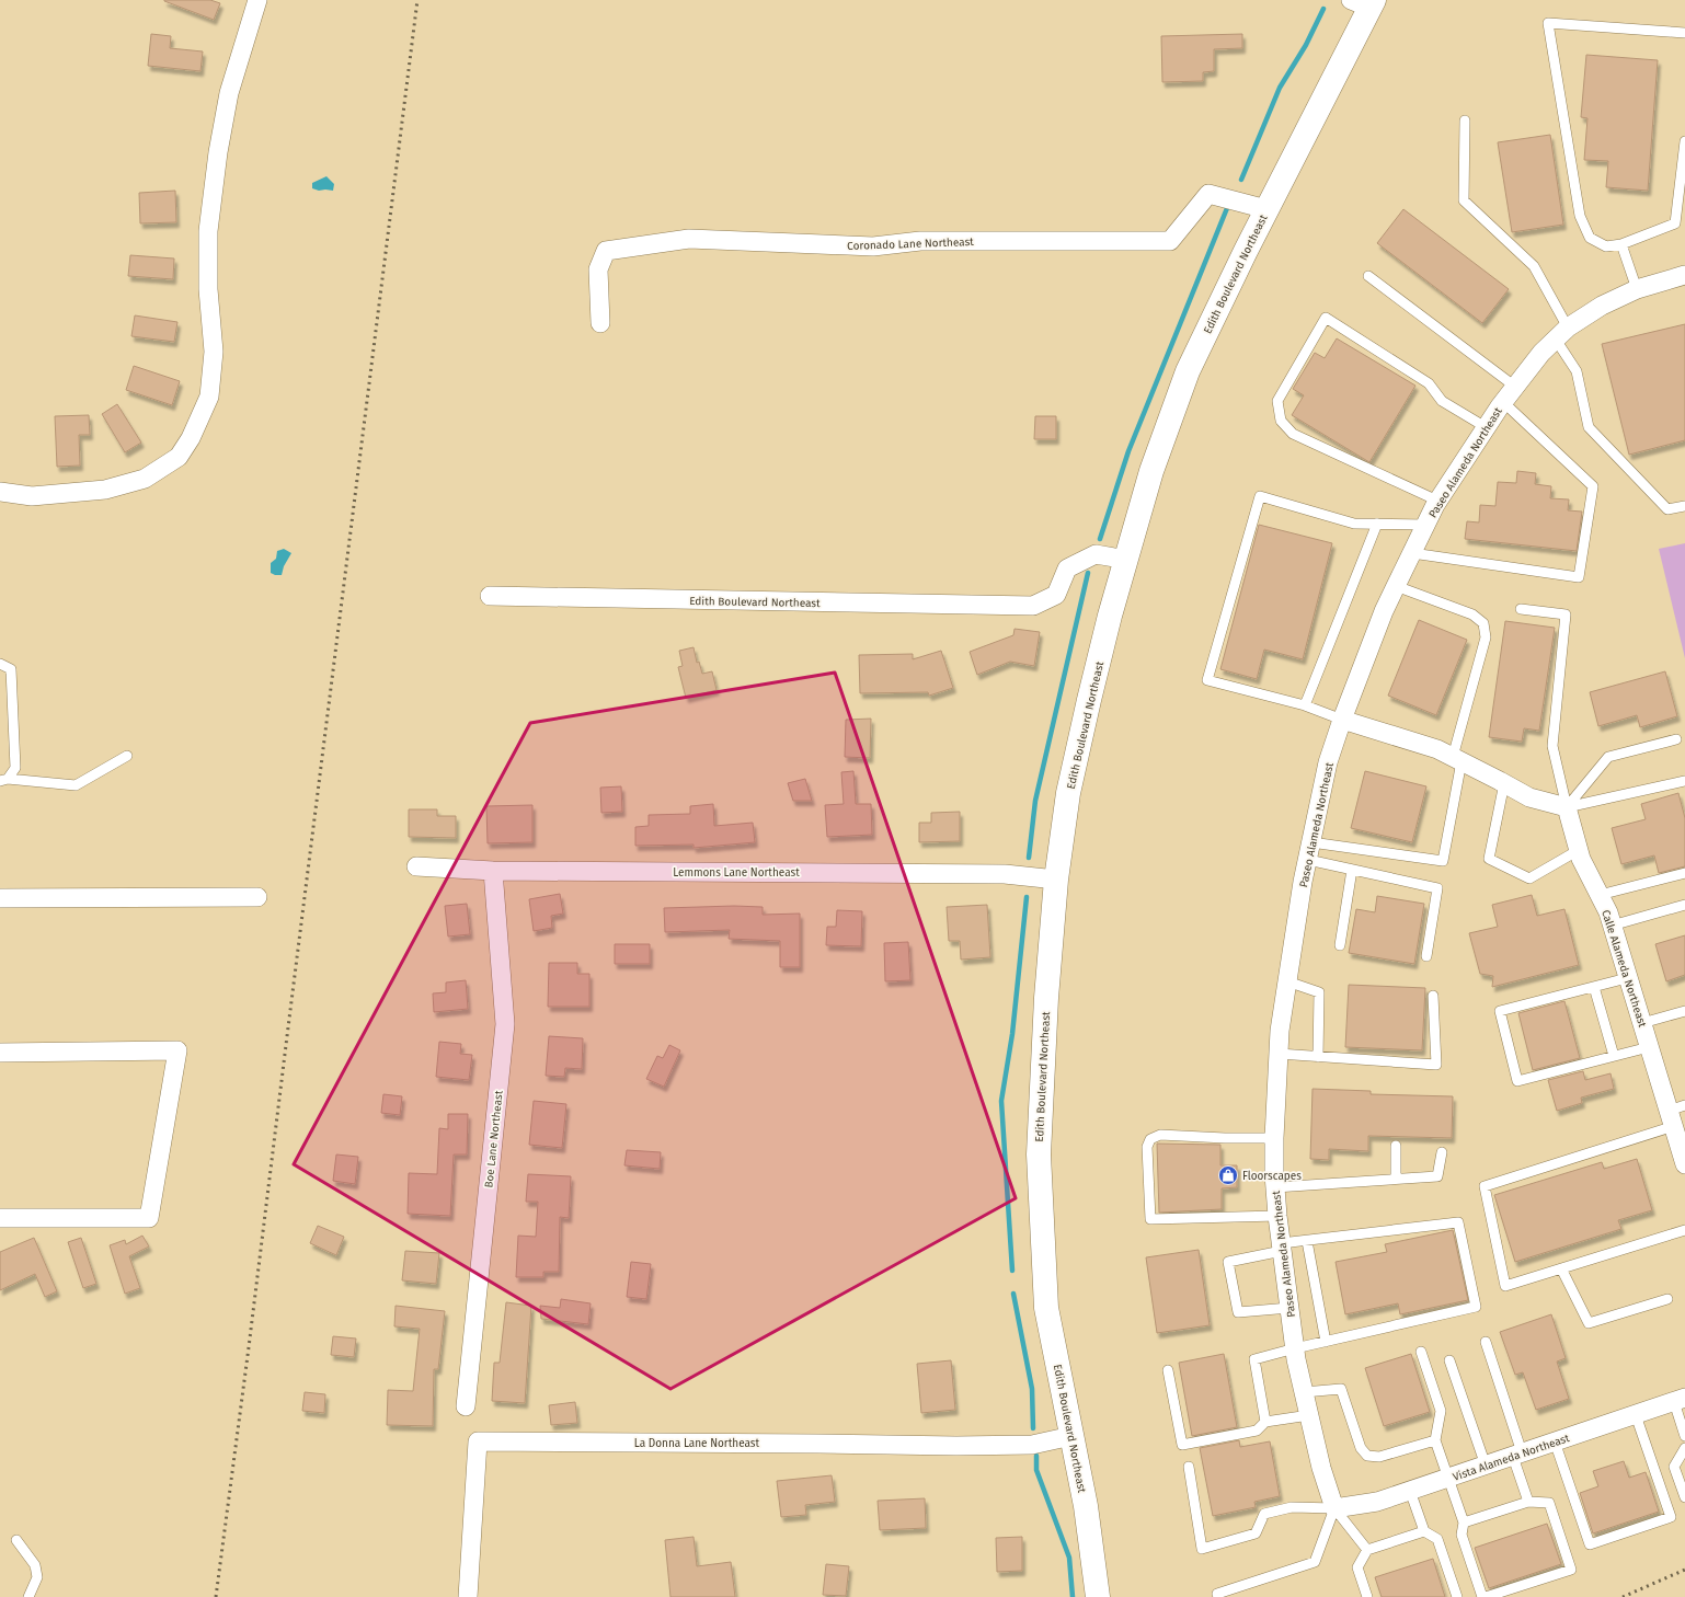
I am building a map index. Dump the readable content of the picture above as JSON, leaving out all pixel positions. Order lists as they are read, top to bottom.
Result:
{
  "streets": {
    "street": [
      "Coronado Lane Northeast",
      "Edith Boulevard Northeast",
      "Paseo Alameda Northeast",
      "Lemmons Lane Northeast",
      "Calle Alameda Northeast",
      "Boe Lane Northeast",
      "La Donna Lane Northeast",
      "Vista Alameda Northeast"
    ]
  },
  "crossings": [
    ["Coronado Lane Northeast", "Edith Boulevard Northeast"],
    ["Edith Boulevard Northeast", "Lemmons Lane Northeast"],
    ["Edith Boulevard Northeast", "La Donna Lane Northeast"],
    ["Paseo Alameda Northeast", "Vista Alameda Northeast"],
    ["Lemmons Lane Northeast", "Boe Lane Northeast"]
  ],
  "places": {
    "shop": ["Floorscapes"]
  }
}
